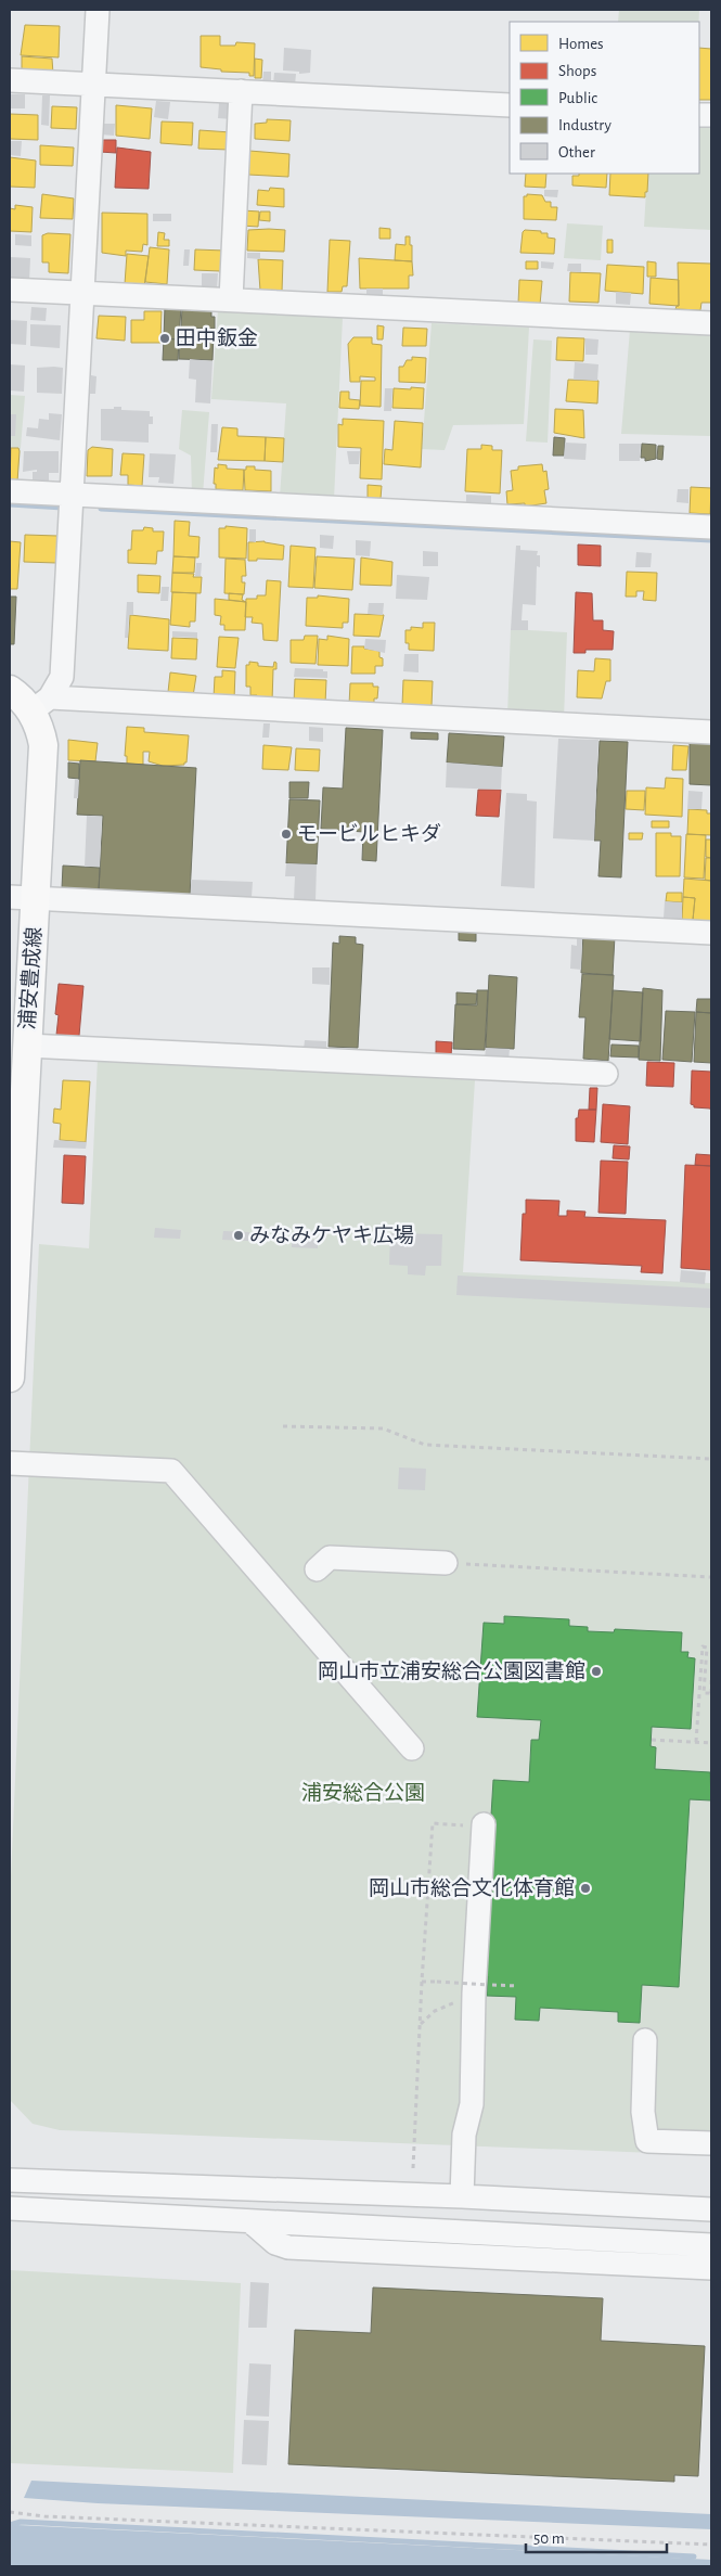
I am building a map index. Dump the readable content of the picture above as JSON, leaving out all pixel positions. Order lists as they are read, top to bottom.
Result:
{
  "streets": {
    "main road": ["浦安豊成線"]
  },
  "parks": ["浦安総合公園"],
  "places": [
    "田中鈑金",
    "モービルヒキダ",
    "みなみケヤキ広場",
    "岡山市立浦安総合公園図書館",
    "岡山市総合文化体育館"
  ],
  "legend": [
    "Homes",
    "Shops",
    "Public",
    "Industry",
    "Other"
  ],
  "scale_bar": "50 m"
}
